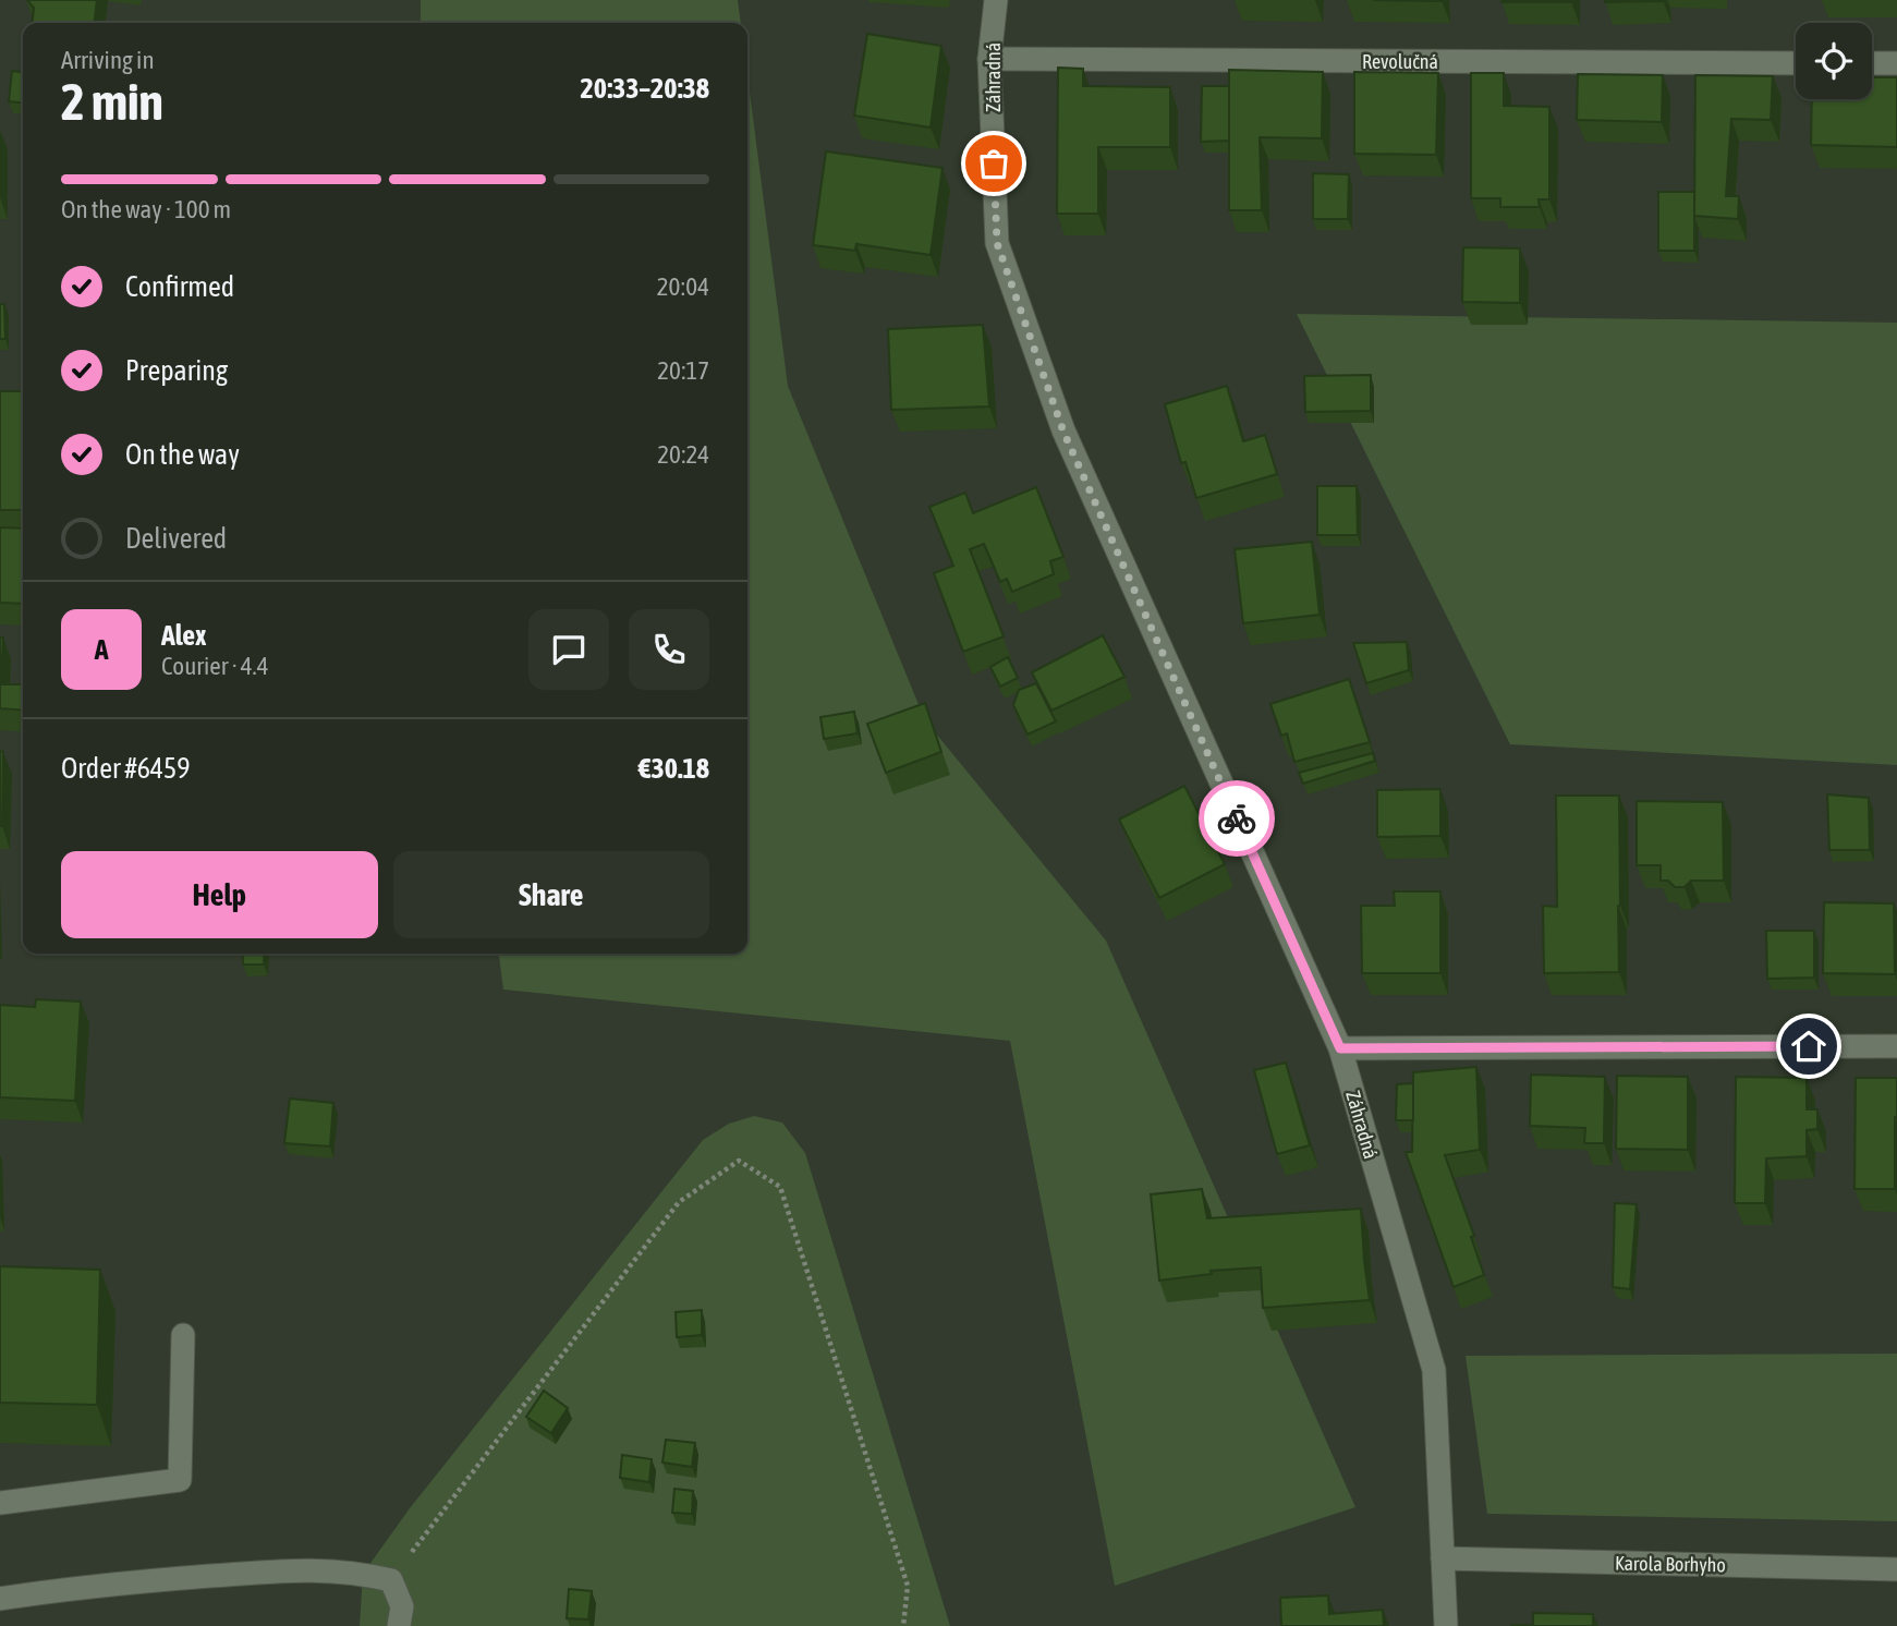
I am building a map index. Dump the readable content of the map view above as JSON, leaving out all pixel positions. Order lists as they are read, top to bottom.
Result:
{
  "streets": {
    "street": ["Revolučná", "Záhradná", "Karola Borhyho"]
  },
  "crossings": [
    ["Revolučná", "Záhradná"],
    ["Záhradná", "Karola Borhyho"]
  ],
  "page": {
    "heading": ["2 min", "Arriving in", "20:33–20:38"],
    "panel": [
      "Alex",
      "Courier · 4.4",
      "Order #6459",
      "€30.18"
    ],
    "bar": "On the way · 100 m",
    "list": [
      ["Confirmed", "20:04"],
      ["Preparing", "20:17"],
      ["On the way", "20:24"],
      "Delivered"
    ],
    "round": "A",
    "buttons": ["Help", "Share"]
  }
}
